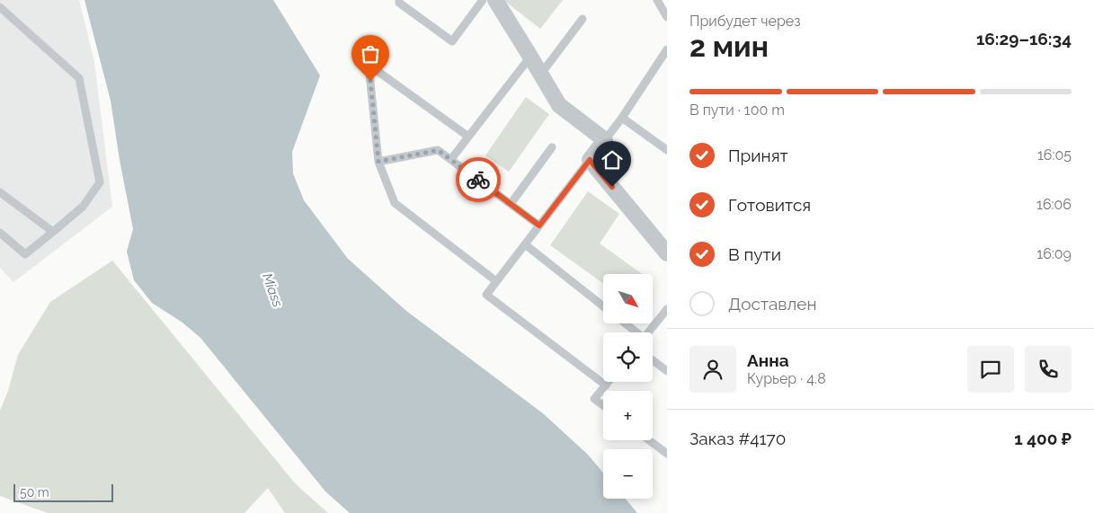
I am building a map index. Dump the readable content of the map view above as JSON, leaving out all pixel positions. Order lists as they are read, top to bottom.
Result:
{
  "water": ["Miass"],
  "scale_bar": "50 m",
  "north": "bottom right",
  "page": {
    "heading": ["2 мин", "Прибудет через", "16:29–16:34"],
    "panel": [
      "Анна",
      "Курьер · 4.8",
      "Заказ #4170",
      "1 400 ₽"
    ],
    "bar": "В пути · 100 m",
    "list": [
      ["Принят", "16:05"],
      ["Готовится", "16:06"],
      ["В пути", "16:09"],
      "Доставлен"
    ],
    "map_buttons": ["+", "−"],
    "scale": "50 m"
  }
}
